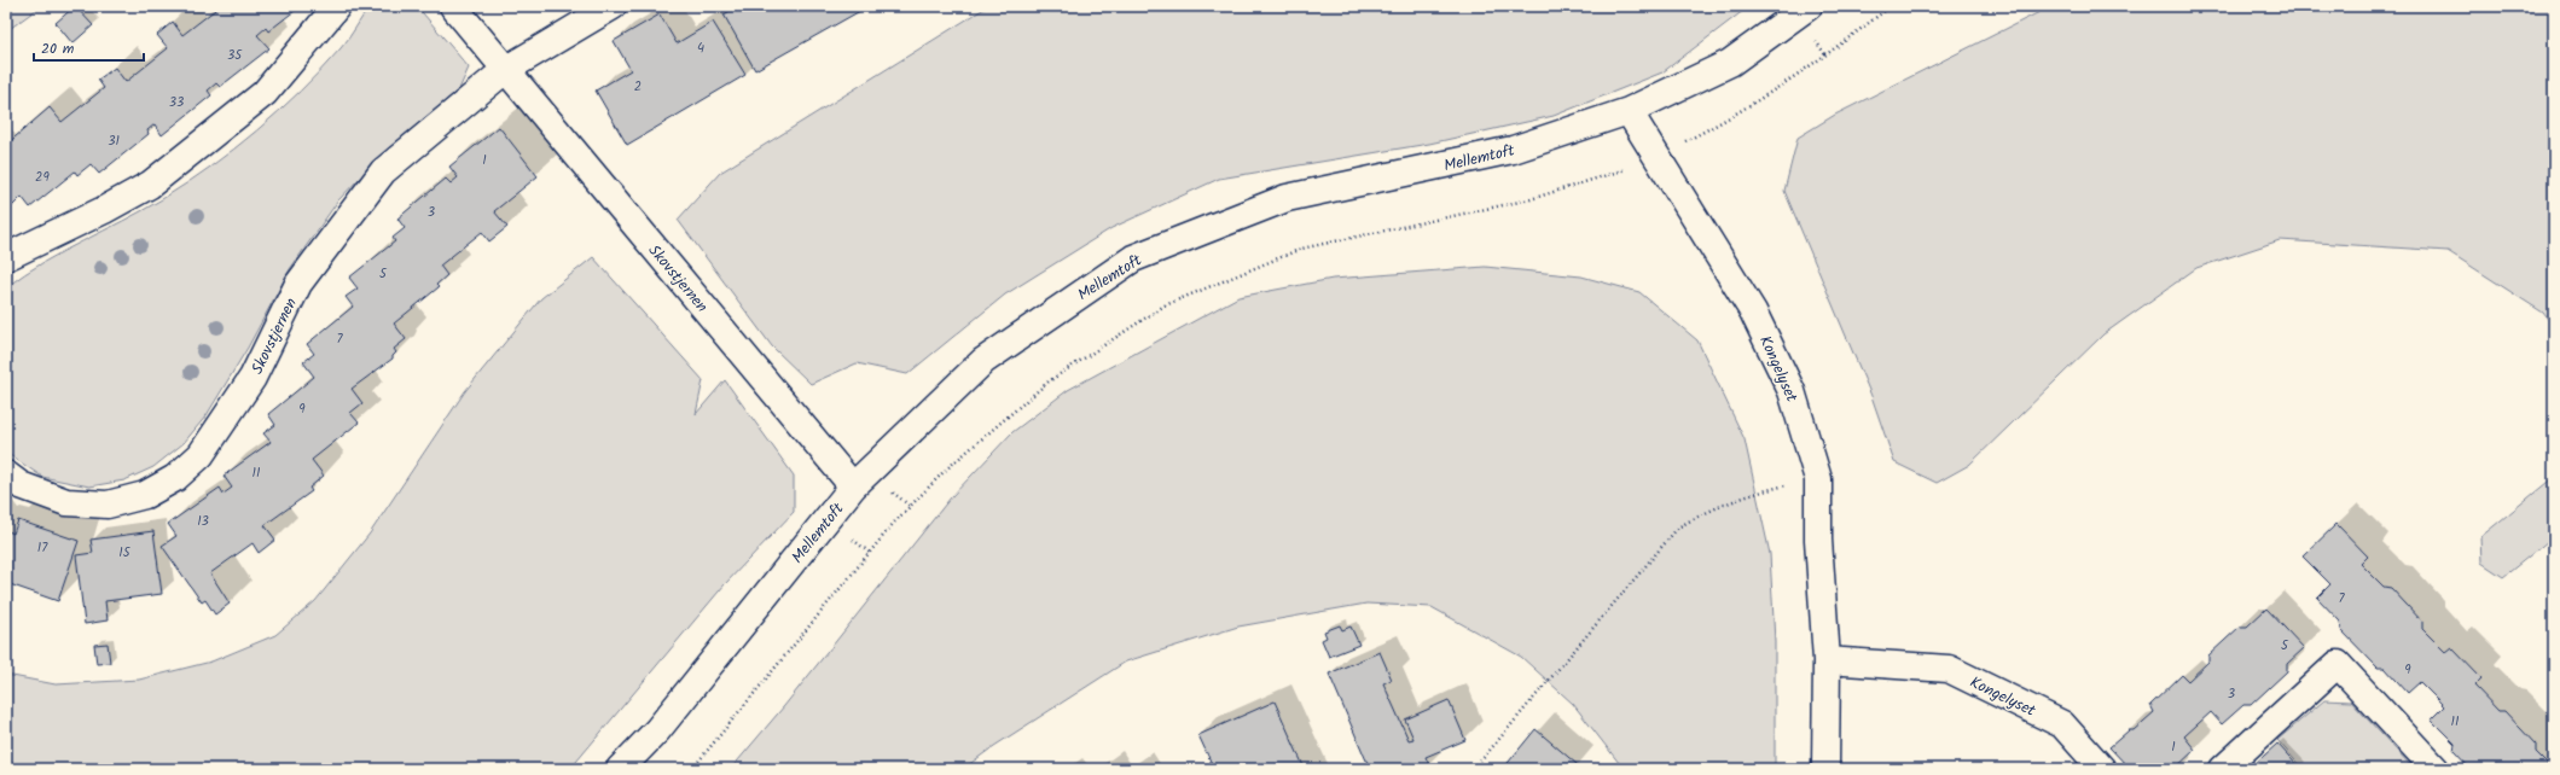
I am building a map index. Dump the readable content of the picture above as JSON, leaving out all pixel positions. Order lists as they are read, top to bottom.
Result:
{
  "streets": {
    "street": ["Mellemtoft", "Skovstjernen", "Kongelyset"]
  },
  "crossings": [
    ["Mellemtoft", "Skovstjernen"],
    ["Mellemtoft", "Kongelyset"]
  ],
  "house_numbers": [
    "4",
    "35",
    "2",
    "33",
    "31",
    "1",
    "29",
    "3",
    "5",
    "7",
    "9",
    "11",
    "13",
    "17",
    "15",
    "7",
    "5",
    "9",
    "3",
    "11",
    "1"
  ],
  "scale_bar": "20 m"
}
